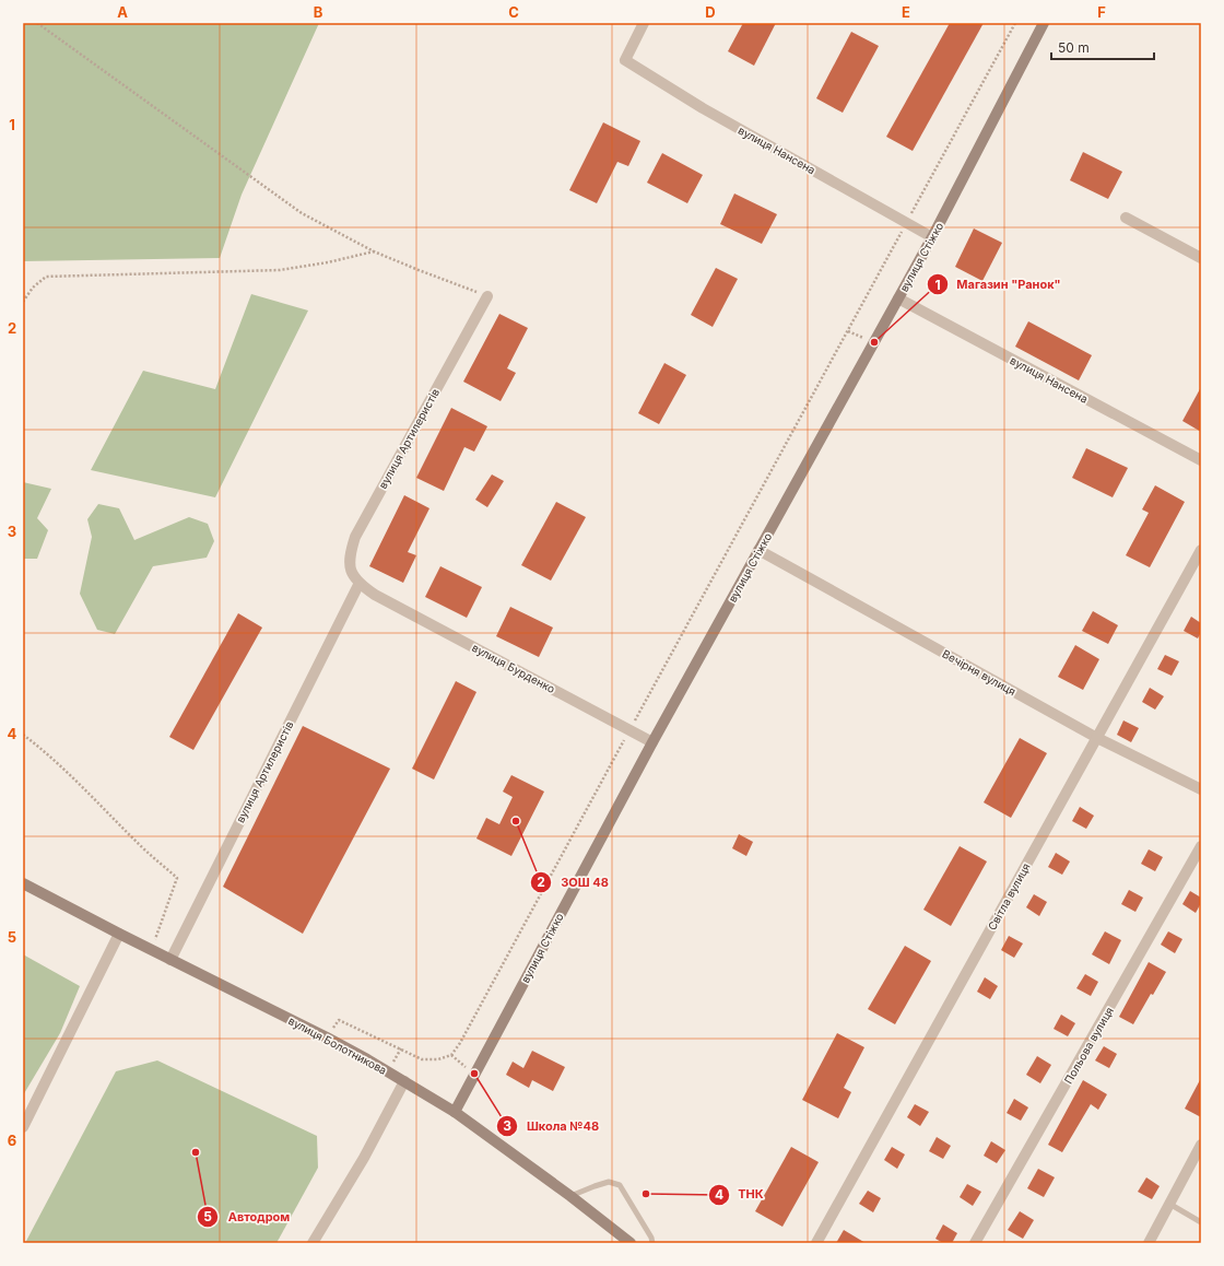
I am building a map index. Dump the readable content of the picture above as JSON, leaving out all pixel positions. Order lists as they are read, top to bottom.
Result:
{
  "streets": {
    "street": [
      "вулиця Нансена",
      "вулиця Стіжко",
      "вулиця Артилеристів",
      "вулиця Бурденко",
      "Вечірня вулиця",
      "Світла вулиця",
      "вулиця Болотникова",
      "Польова вулиця"
    ]
  },
  "crossings": [
    ["вулиця Нансена", "вулиця Стіжко"],
    ["вулиця Стіжко", "вулиця Бурденко"],
    ["вулиця Стіжко", "Вечірня вулиця"],
    ["вулиця Стіжко", "вулиця Болотникова"],
    ["вулиця Артилеристів", "вулиця Бурденко"],
    ["вулиця Артилеристів", "вулиця Болотникова"],
    ["Вечірня вулиця", "Світла вулиця"]
  ],
  "places": [
    "Магазин \"Ранок\"",
    "ЗОШ 48",
    "Школа №48",
    "Автодром",
    "ТНК"
  ],
  "scale_bar": "50 m",
  "grid": {
    "columns": [
      "A",
      "B",
      "C",
      "D",
      "E",
      "F"
    ],
    "rows": [
      "1",
      "2",
      "3",
      "4",
      "5",
      "6"
    ]
  }
}
